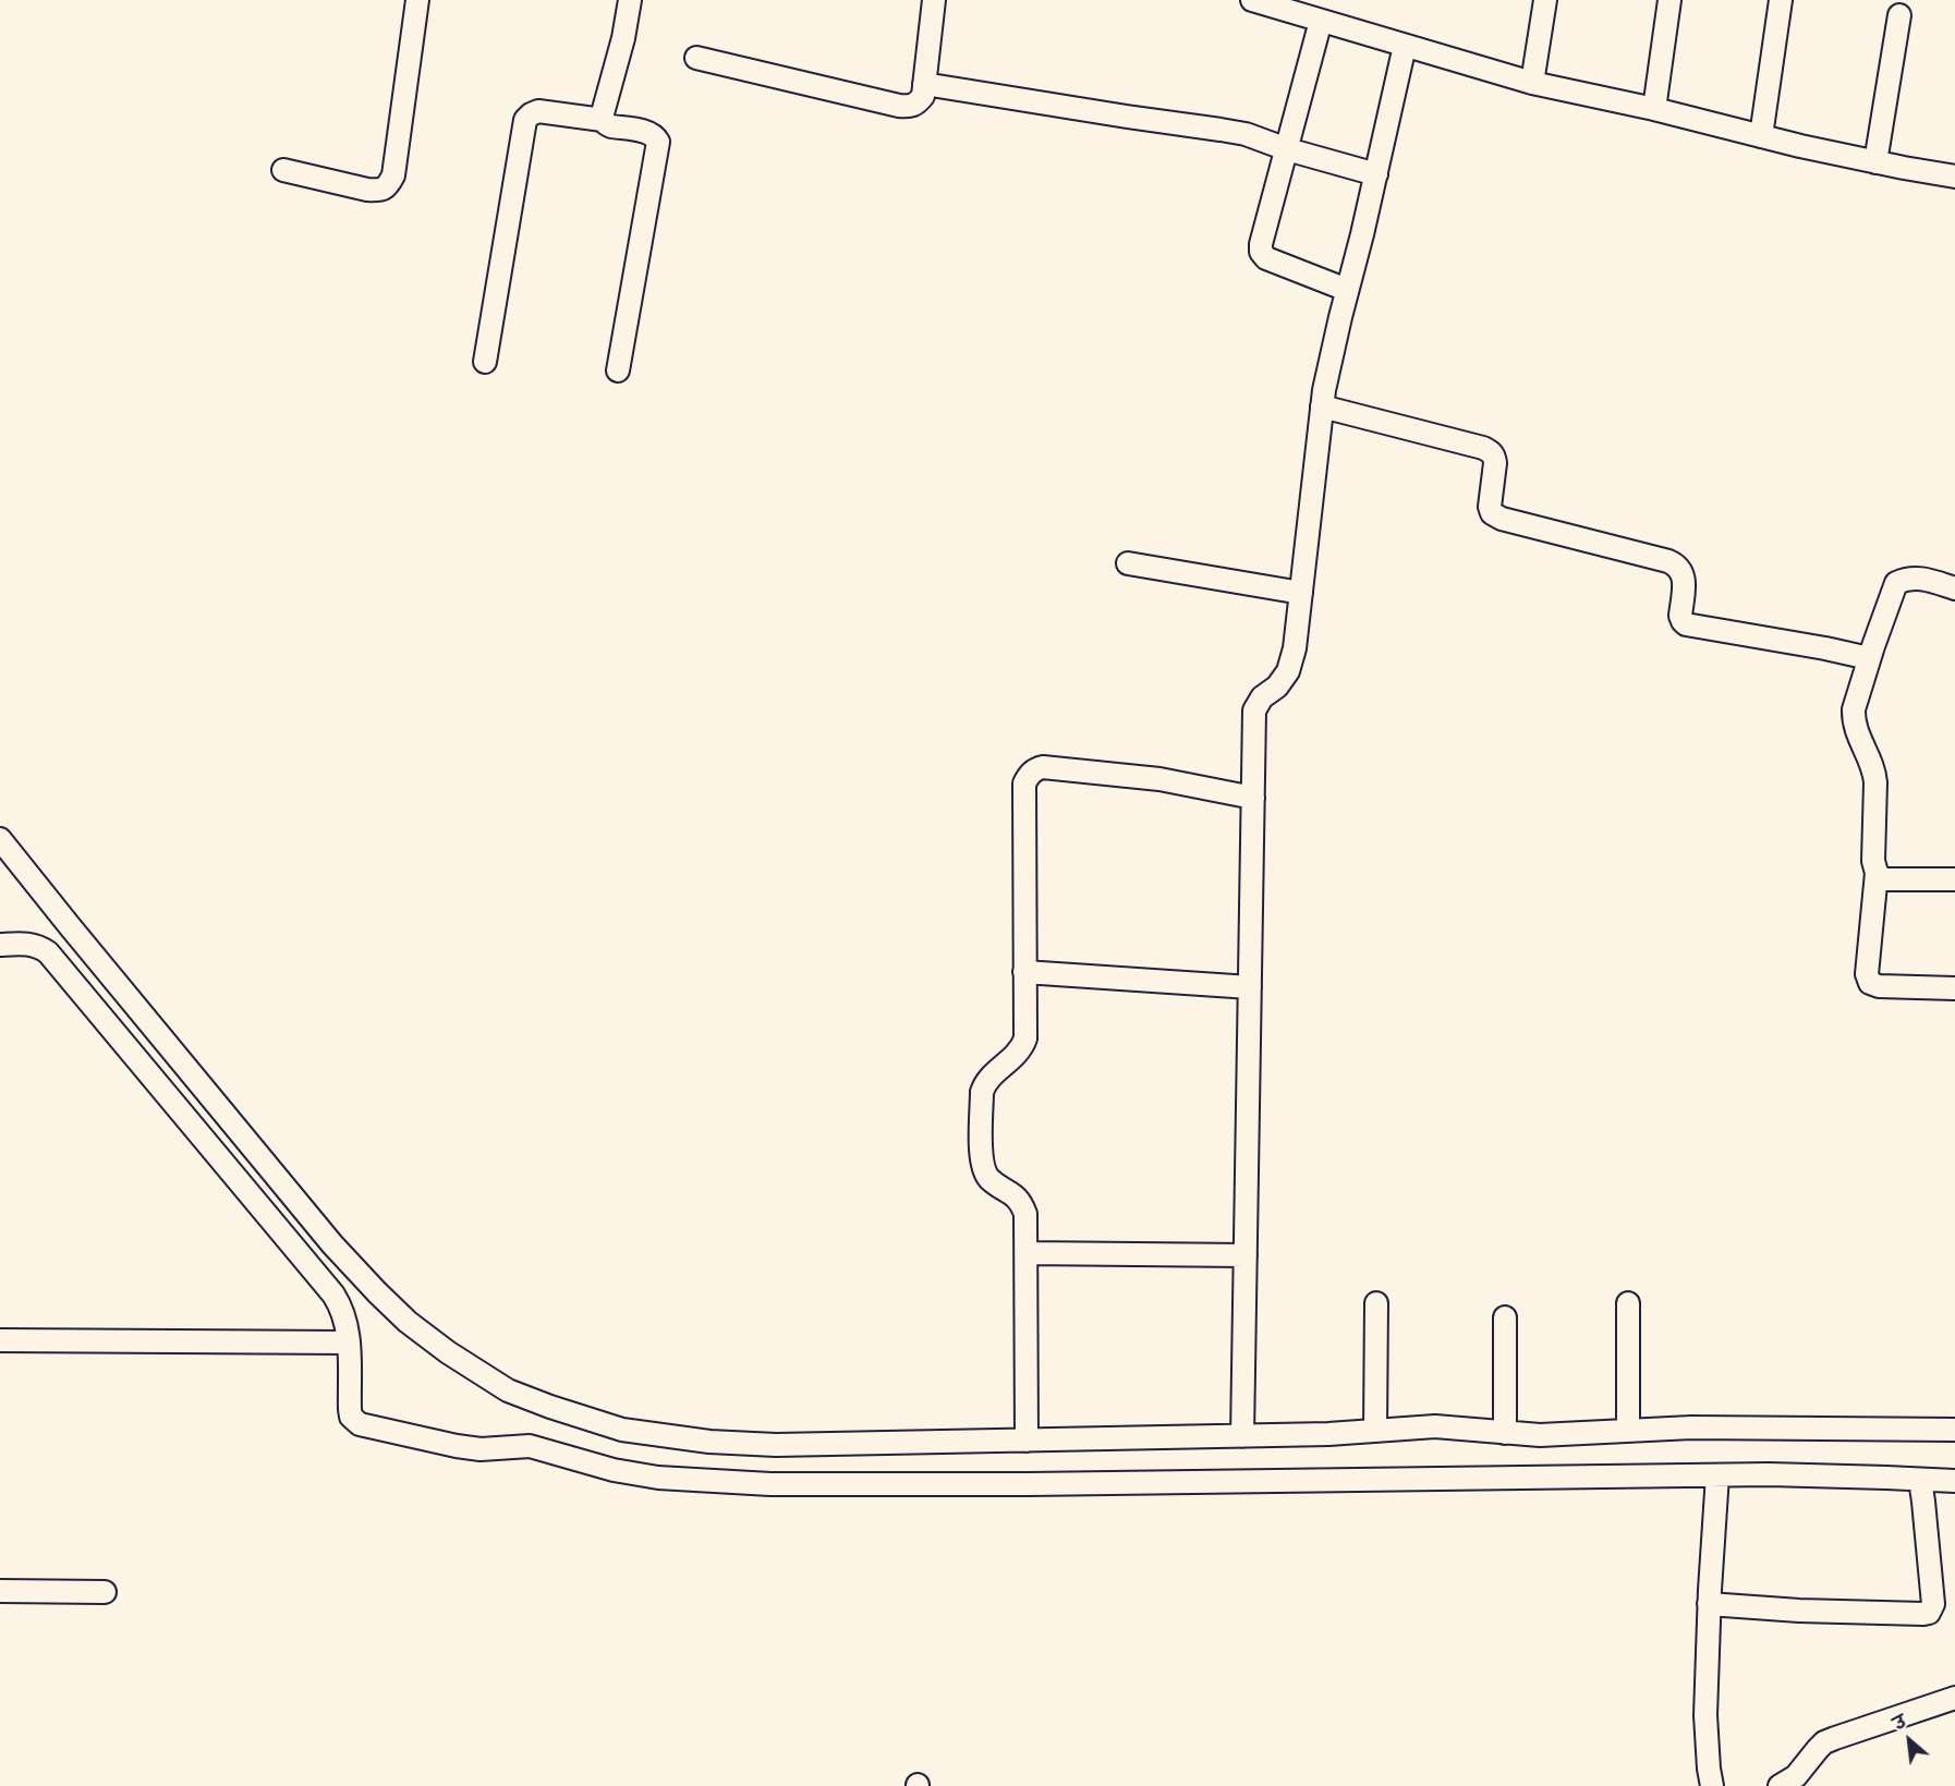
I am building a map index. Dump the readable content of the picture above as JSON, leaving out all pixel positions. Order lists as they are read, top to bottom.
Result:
{
  "north": "top left"
}
